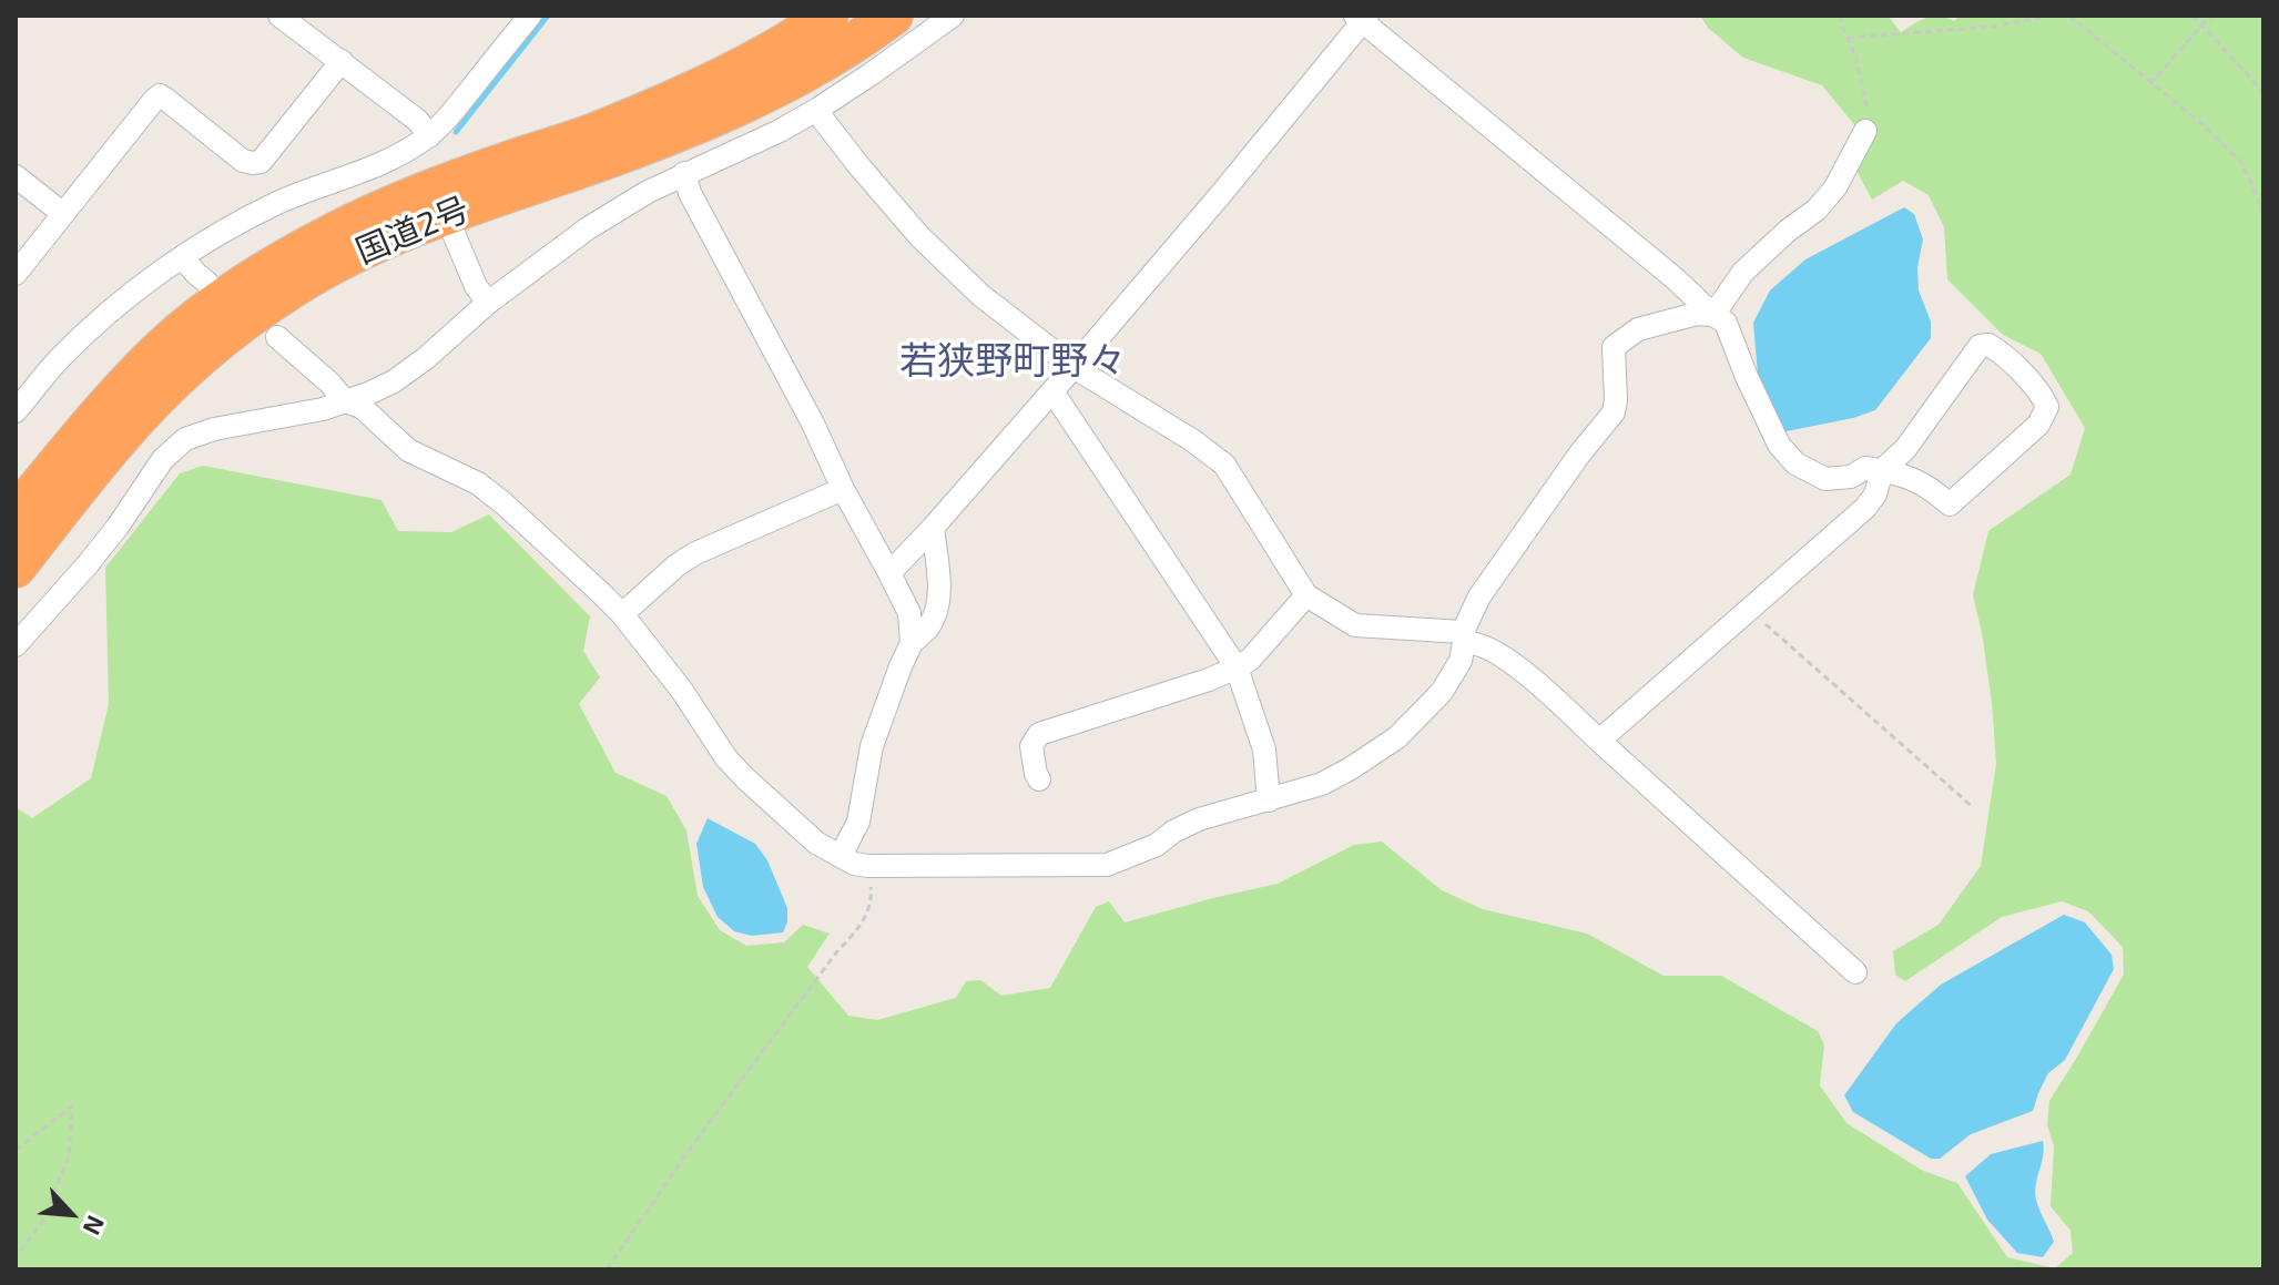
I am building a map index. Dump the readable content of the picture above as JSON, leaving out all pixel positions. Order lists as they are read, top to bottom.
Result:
{
  "streets": {
    "highway": ["国道2号"]
  },
  "districts": ["若狭野町野々"],
  "north": "bottom right"
}
